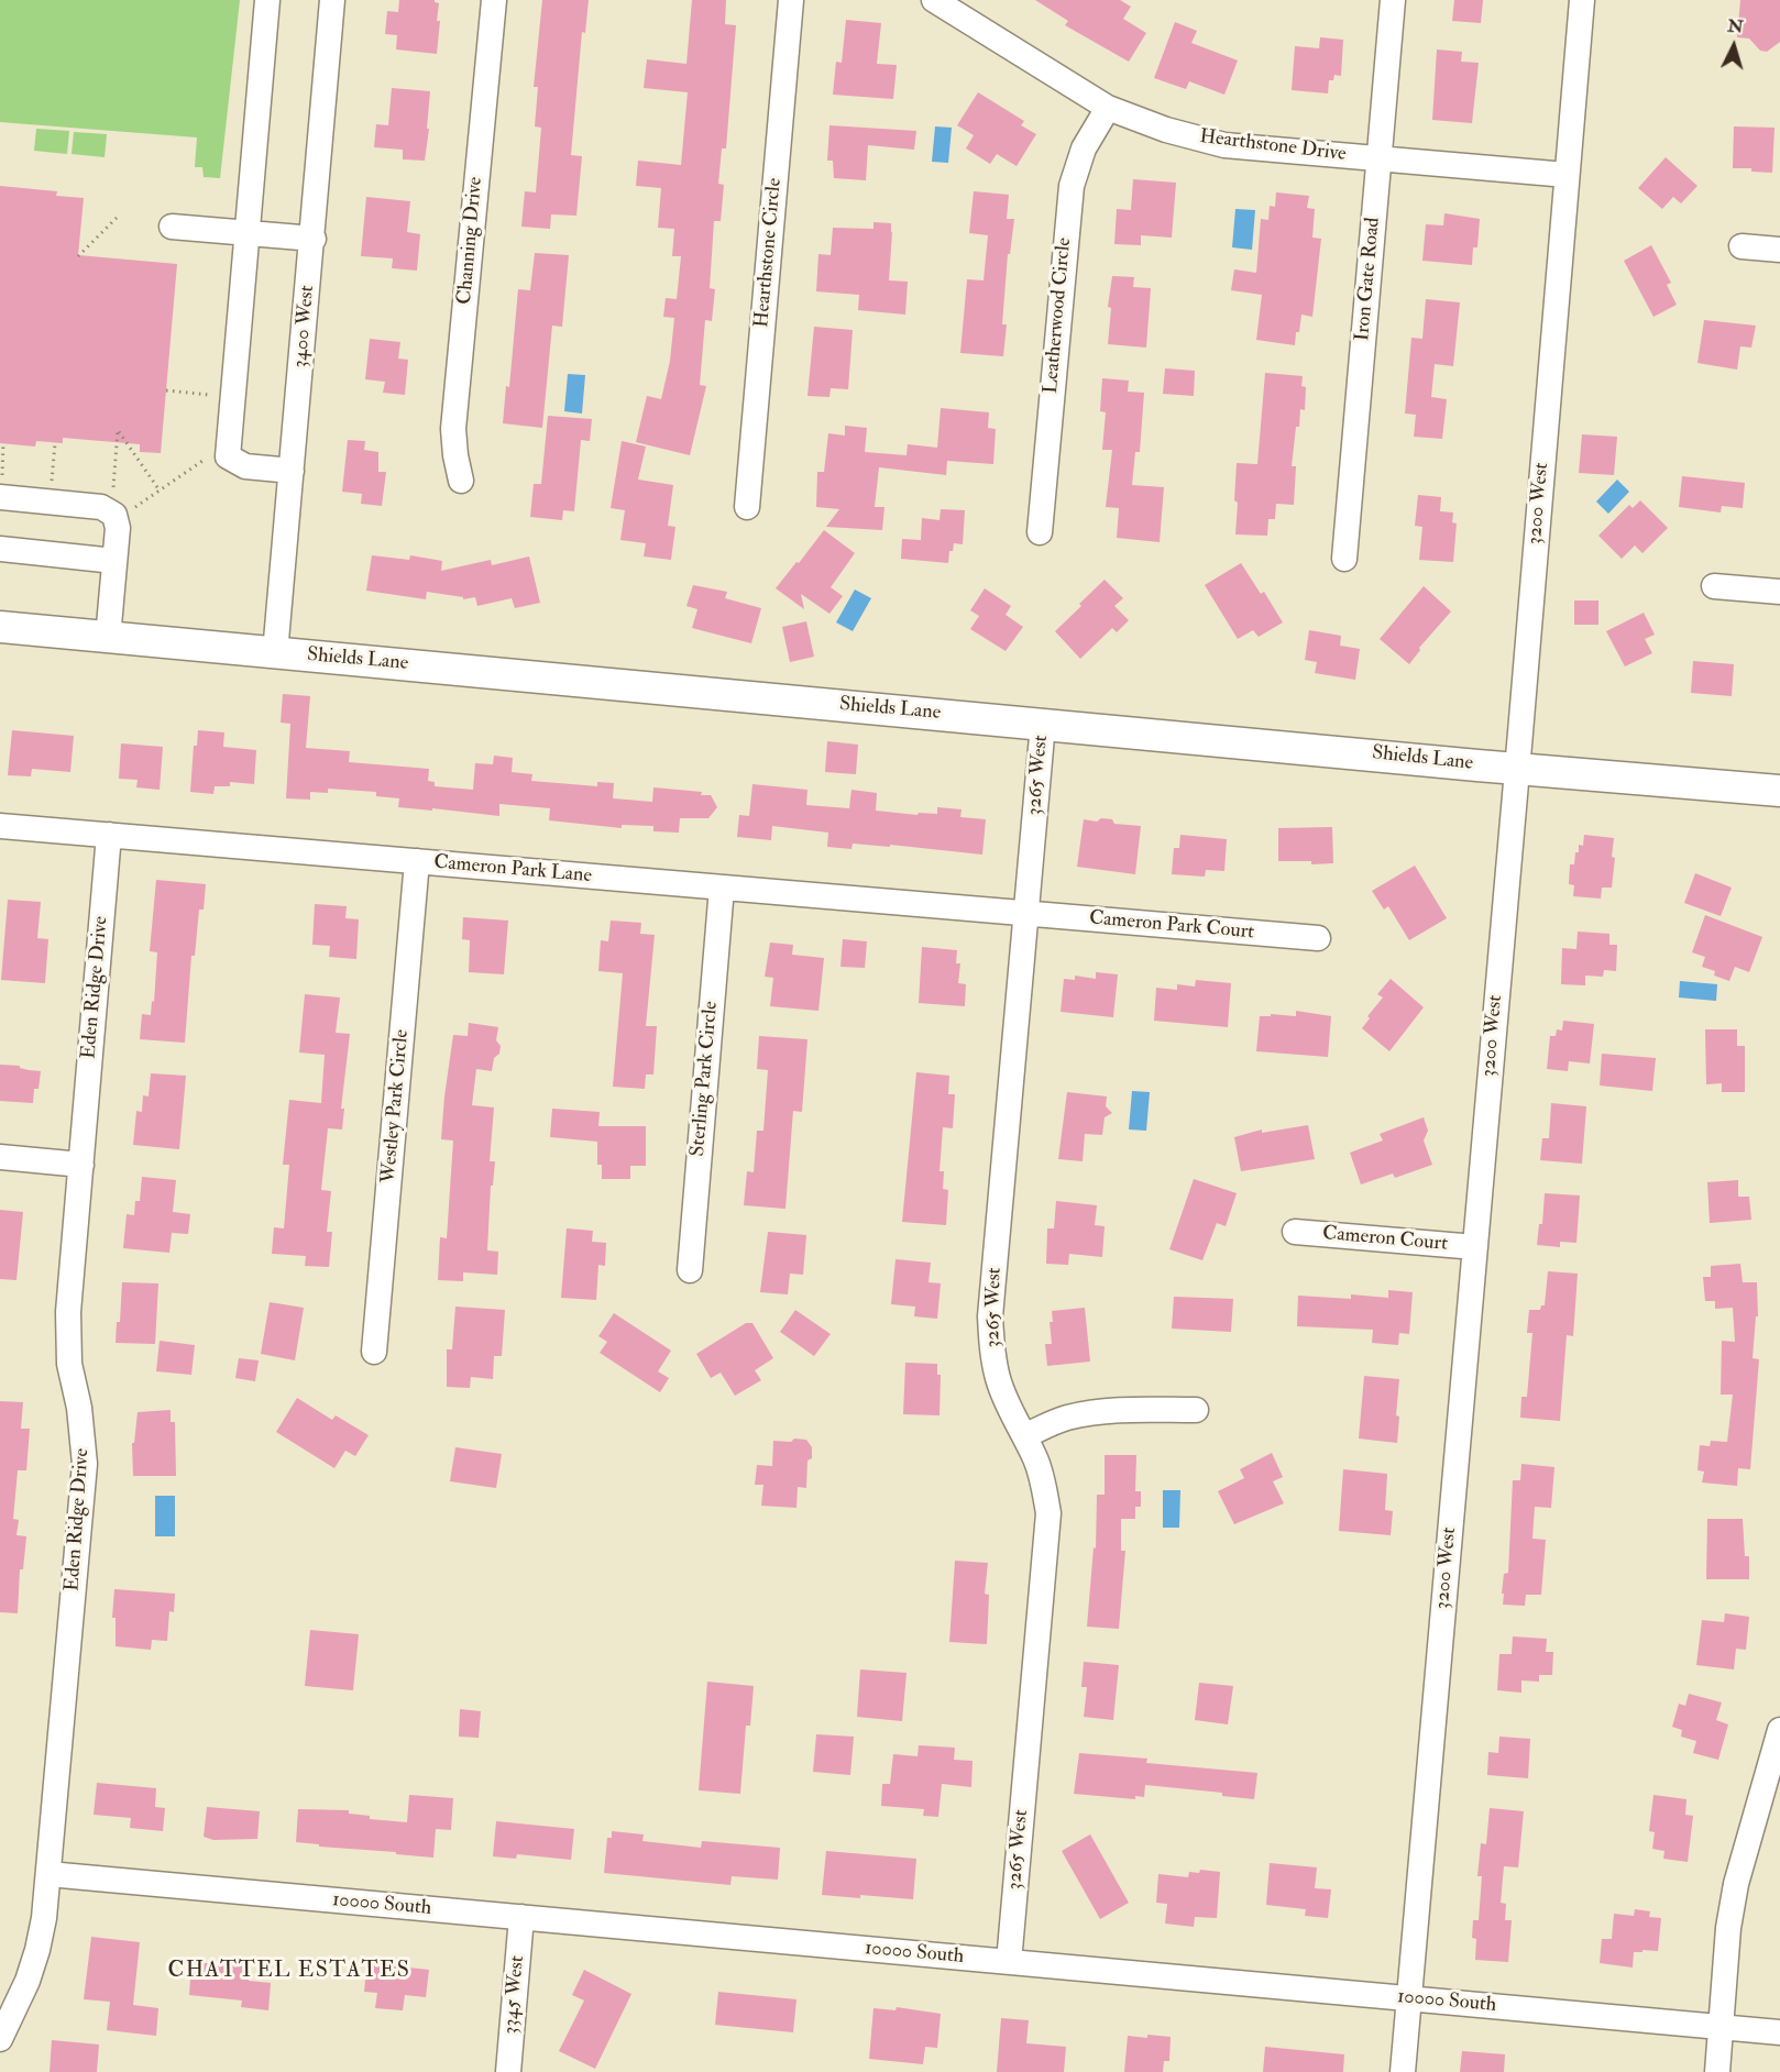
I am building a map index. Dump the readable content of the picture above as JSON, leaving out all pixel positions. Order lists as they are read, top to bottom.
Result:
{
  "streets": {
    "main road": ["Shields Lane"],
    "street": [
      "Hearthstone Drive",
      "Channing Drive",
      "Hearthstone Circle",
      "Iron Gate Road",
      "Leatherwood Circle",
      "3400 West",
      "3200 West",
      "3265 West",
      "Cameron Park Lane",
      "Cameron Park Court",
      "Eden Ridge Drive",
      "Sterling Park Circle",
      "Westley Park Circle",
      "Cameron Court",
      "10000 South",
      "3345 West"
    ]
  },
  "crossings": [
    ["Hearthstone Drive", "Iron Gate Road"],
    ["Hearthstone Drive", "Leatherwood Circle"],
    ["Hearthstone Drive", "3200 West"],
    ["3400 West", "Shields Lane"],
    ["3200 West", "Shields Lane"],
    ["3200 West", "Cameron Court"],
    ["3200 West", "10000 South"],
    ["Shields Lane", "3265 West"],
    ["3265 West", "Cameron Park Lane"],
    ["3265 West", "Cameron Park Court"],
    ["3265 West", "10000 South"],
    ["Cameron Park Lane", "Cameron Park Court"],
    ["Cameron Park Lane", "Eden Ridge Drive"],
    ["Cameron Park Lane", "Sterling Park Circle"],
    ["Cameron Park Lane", "Westley Park Circle"],
    ["Eden Ridge Drive", "10000 South"],
    ["10000 South", "3345 West"]
  ],
  "districts": ["CHATTEL ESTATES"],
  "north": "top"
}
